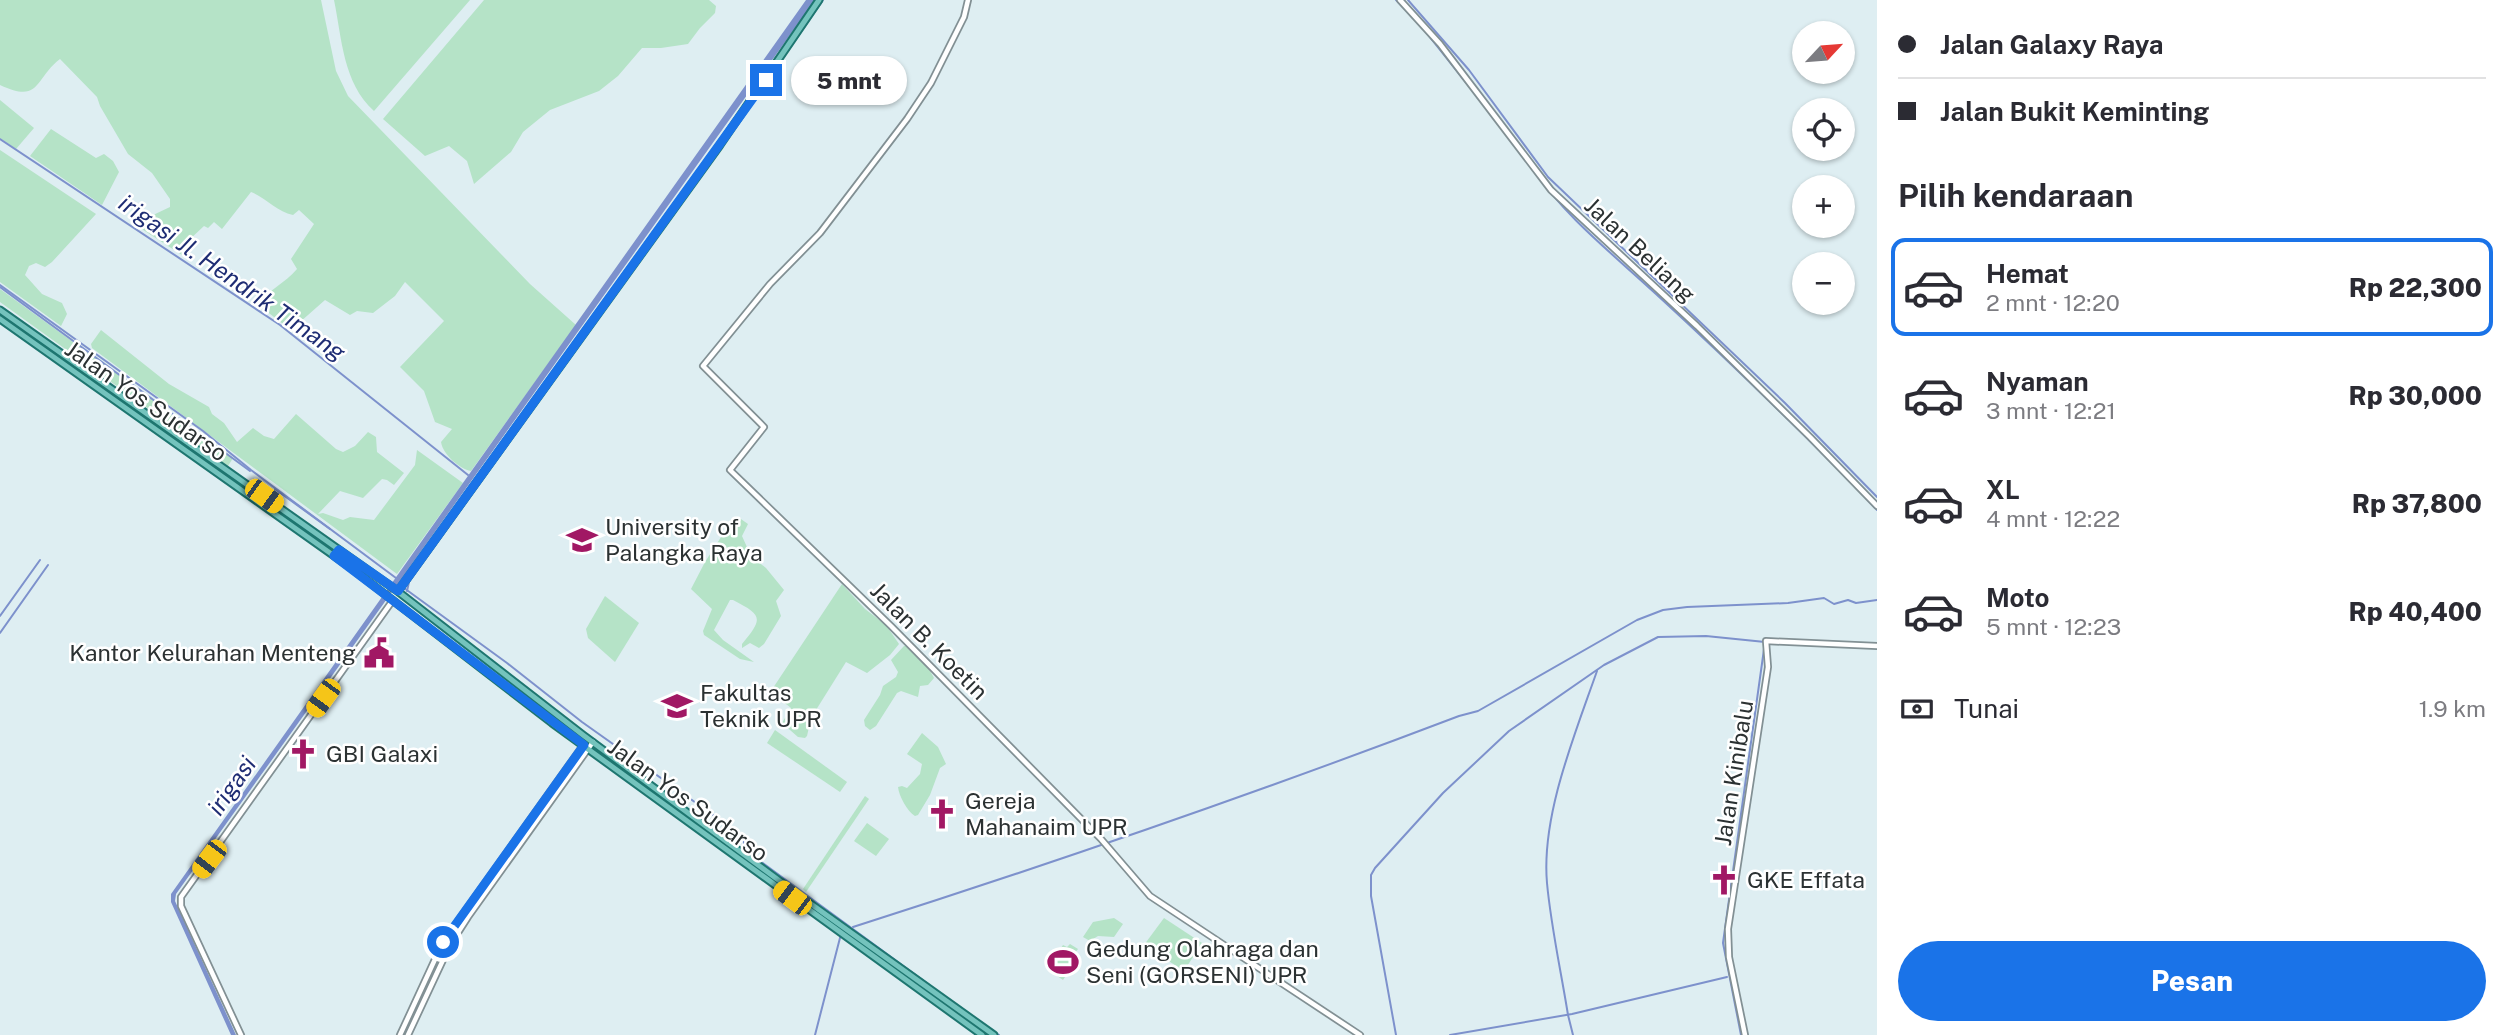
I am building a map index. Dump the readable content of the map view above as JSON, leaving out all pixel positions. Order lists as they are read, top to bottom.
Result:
{
  "streets": {
    "main road": ["Jalan Yos Sudarso"],
    "street": ["Jalan Beliang", "Jalan B. Koetin", "Jalan Kinibalu"]
  },
  "water": ["irigasi Jl. Hendrik Timang", "irigasi"],
  "places": {
    "school or university": ["University of Palangka Raya", "Fakultas Teknik UPR"],
    "public building": ["Kantor Kelurahan Menteng"],
    "church": ["GBI Galaxi", "Gereja Mahanaim UPR", "GKE Effata"],
    "sports": ["Gedung Olahraga dan Seni (GORSENI) UPR"]
  },
  "north": "top right",
  "page": {
    "banner": ["Jalan Galaxy Raya", "Jalan Bukit Keminting"],
    "map_buttons": ["+", "−"],
    "bubble": "5 mnt",
    "heading": "Pilih kendaraan",
    "list": [
      {
        "name": "Hemat",
        "note": "2 mnt · 12:20",
        "value": "Rp 22,300"
      },
      {
        "name": "Nyaman",
        "note": "3 mnt · 12:21",
        "value": "Rp 30,000"
      },
      {
        "name": "XL",
        "note": "4 mnt · 12:22",
        "value": "Rp 37,800"
      },
      {
        "name": "Moto",
        "note": "5 mnt · 12:23",
        "value": "Rp 40,400"
      }
    ],
    "pay": ["Tunai", "1.9 km"],
    "buttons": "Pesan"
  }
}
